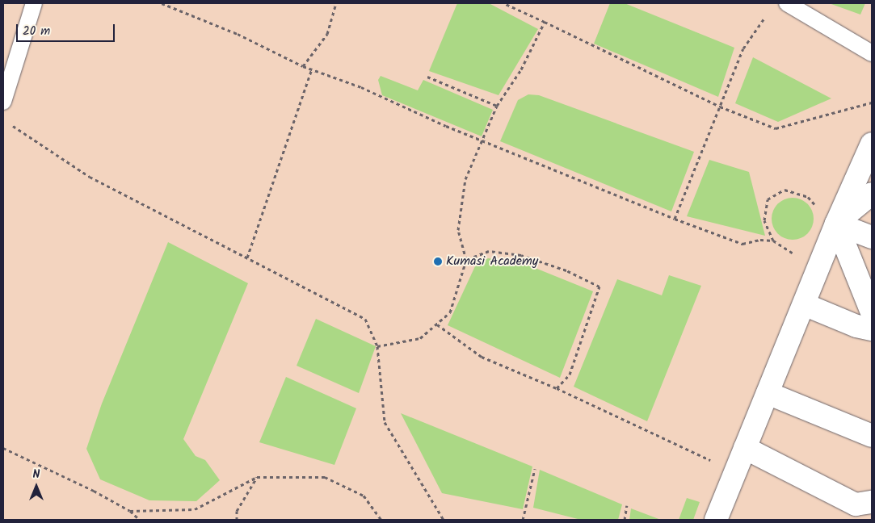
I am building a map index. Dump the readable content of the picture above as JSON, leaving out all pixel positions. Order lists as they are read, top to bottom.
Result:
{
  "places": ["Kumasi Academy"],
  "scale_bar": "20 m",
  "north": "top"
}
